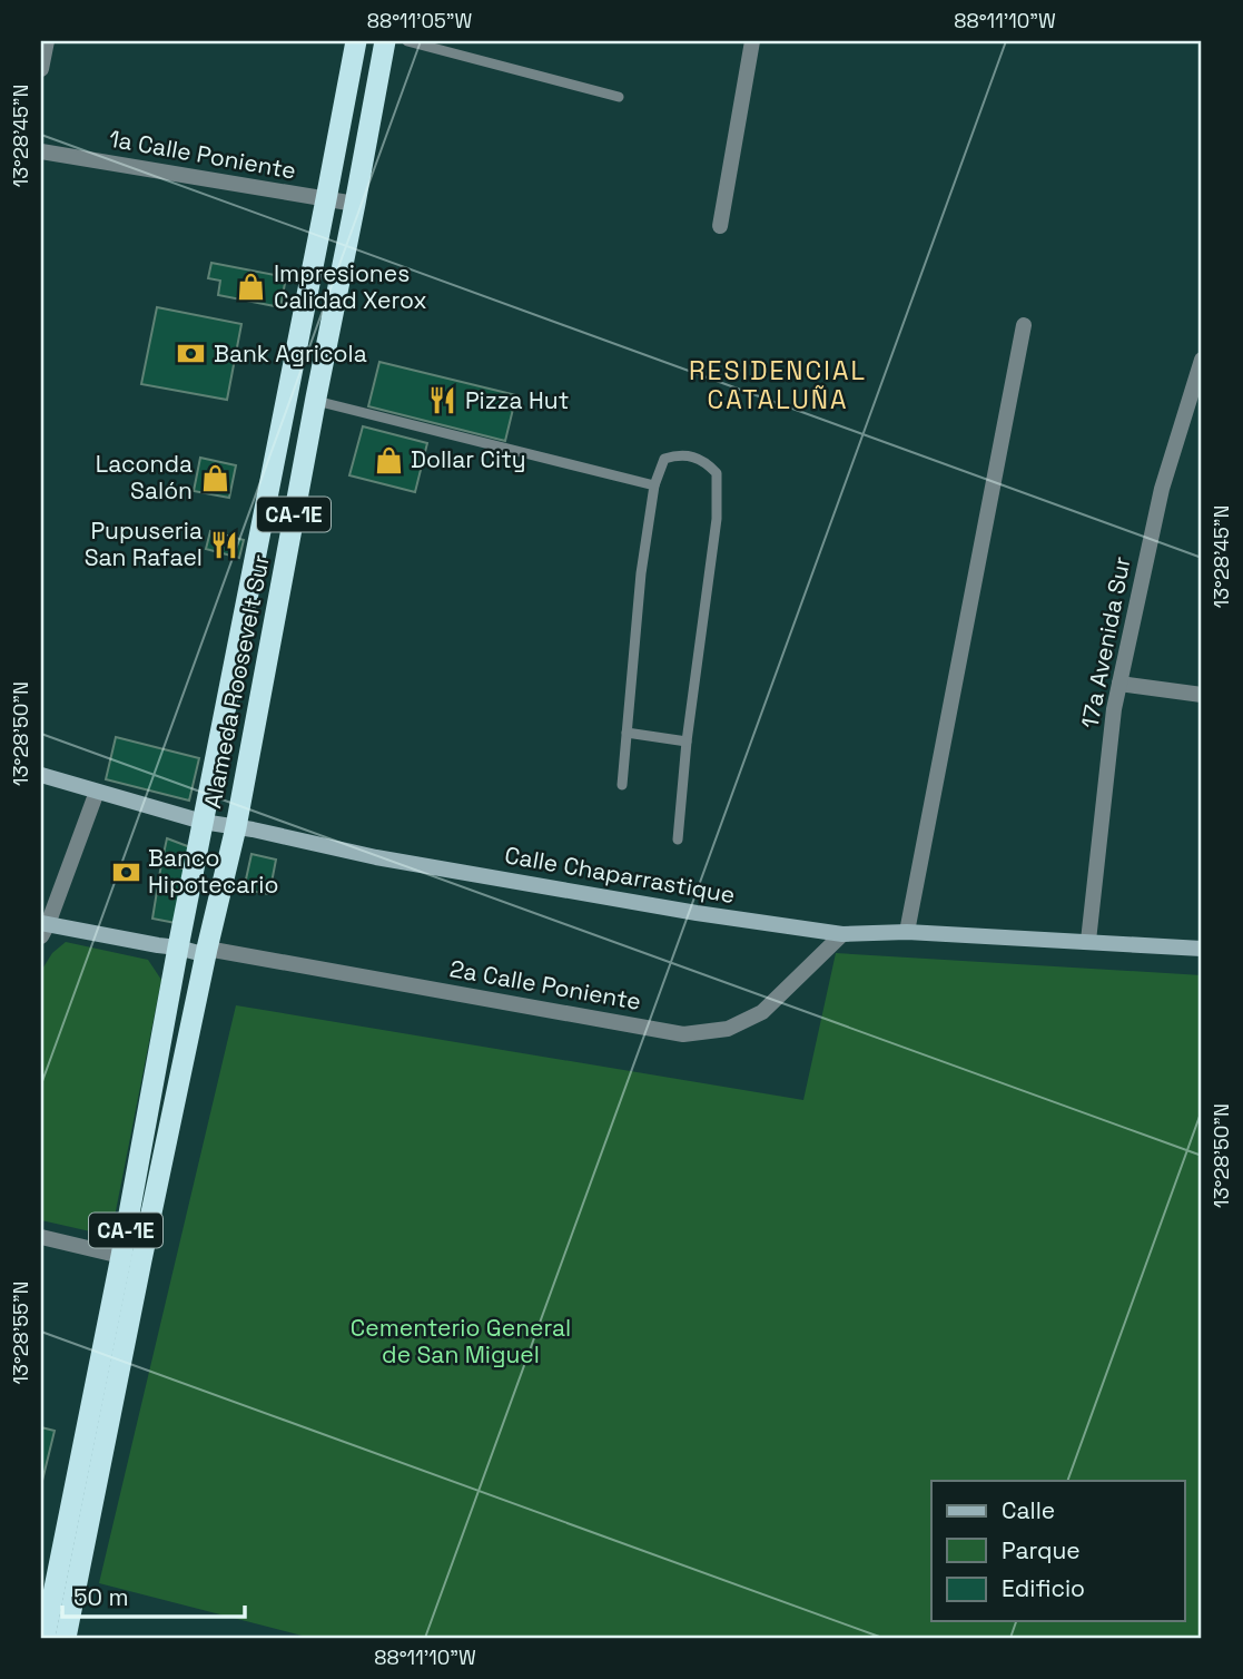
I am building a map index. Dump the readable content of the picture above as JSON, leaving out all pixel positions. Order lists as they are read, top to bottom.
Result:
{
  "streets": {
    "highway": ["CA-1E", "Alameda Roosevelt Sur"],
    "main road": ["Calle Chaparrastique", "2a Calle Poniente"],
    "street": ["1a Calle Poniente", "17a Avenida Sur"]
  },
  "crossings": [
    ["1a Calle Poniente", "Alameda Roosevelt Sur"],
    ["CA-1E", "Alameda Roosevelt Sur"],
    ["CA-1E", "Calle Chaparrastique"],
    ["CA-1E", "2a Calle Poniente"],
    ["17a Avenida Sur", "Calle Chaparrastique"],
    ["Alameda Roosevelt Sur", "Calle Chaparrastique"],
    ["Calle Chaparrastique", "2a Calle Poniente"]
  ],
  "districts": ["RESIDENCIAL CATALUÑA"],
  "parks": ["Cementerio General de San Miguel"],
  "places": {
    "shop": ["Impresiones Calidad Xerox", "Dollar City", "Laconda Salón"],
    "bank": ["Bank Agricola", "Banco Hipotecario"],
    "restaurant": ["Pizza Hut", "Pupuseria San Rafael"]
  },
  "legend": ["Calle", "Parque", "Edificio"],
  "scale_bar": "50 m",
  "coordinates": [
    "88°11'05\"W",
    "88°11'10\"W",
    "13°28'45\"N",
    "13°28'50\"N",
    "13°28'55\"N"
  ]
}
